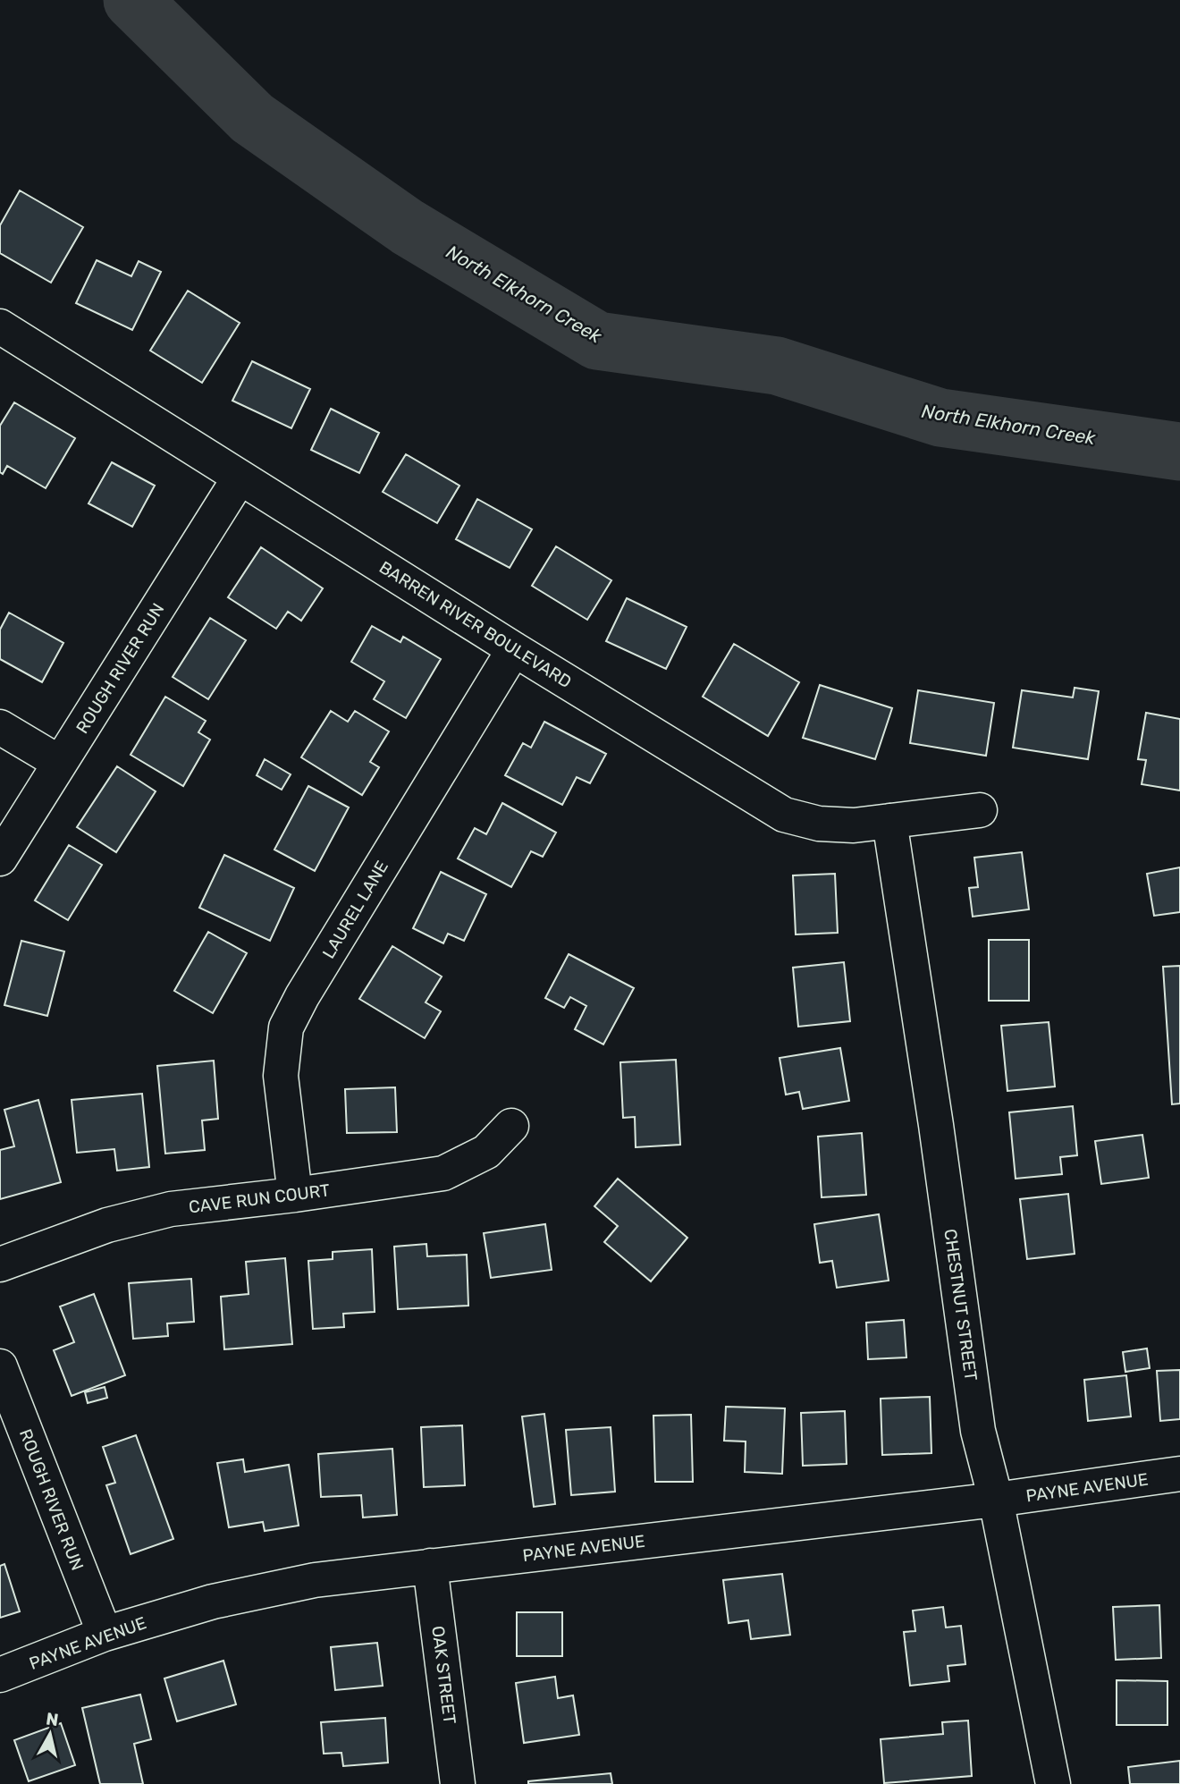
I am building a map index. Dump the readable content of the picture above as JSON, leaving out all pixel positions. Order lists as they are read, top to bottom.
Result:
{
  "streets": {
    "street": [
      "BARREN RIVER BOULEVARD",
      "ROUGH RIVER RUN",
      "LAUREL LANE",
      "CAVE RUN COURT",
      "CHESTNUT STREET",
      "PAYNE AVENUE",
      "OAK STREET"
    ]
  },
  "crossings": [
    ["BARREN RIVER BOULEVARD", "ROUGH RIVER RUN"],
    ["BARREN RIVER BOULEVARD", "LAUREL LANE"],
    ["BARREN RIVER BOULEVARD", "CHESTNUT STREET"],
    ["ROUGH RIVER RUN", "PAYNE AVENUE"],
    ["LAUREL LANE", "CAVE RUN COURT"],
    ["CHESTNUT STREET", "PAYNE AVENUE"],
    ["PAYNE AVENUE", "OAK STREET"]
  ],
  "water": ["North Elkhorn Creek"],
  "north": "top"
}
